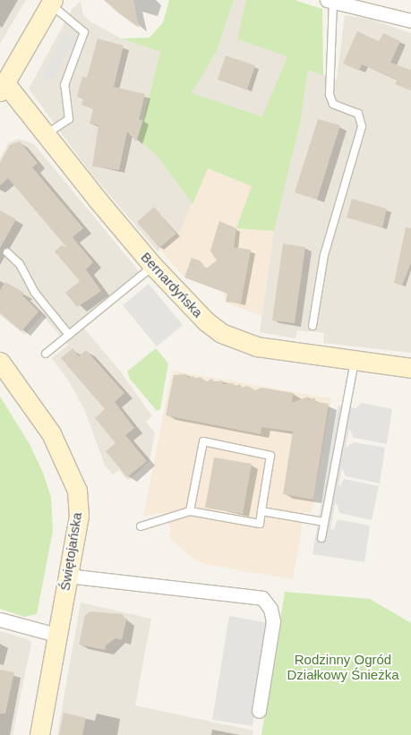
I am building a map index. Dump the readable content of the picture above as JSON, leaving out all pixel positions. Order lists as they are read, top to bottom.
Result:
{
  "streets": {
    "street": ["Bernardyńska", "Świętojańska"]
  },
  "parks": ["Rodzinny Ogród Działkowy Śnieżka"]
}
